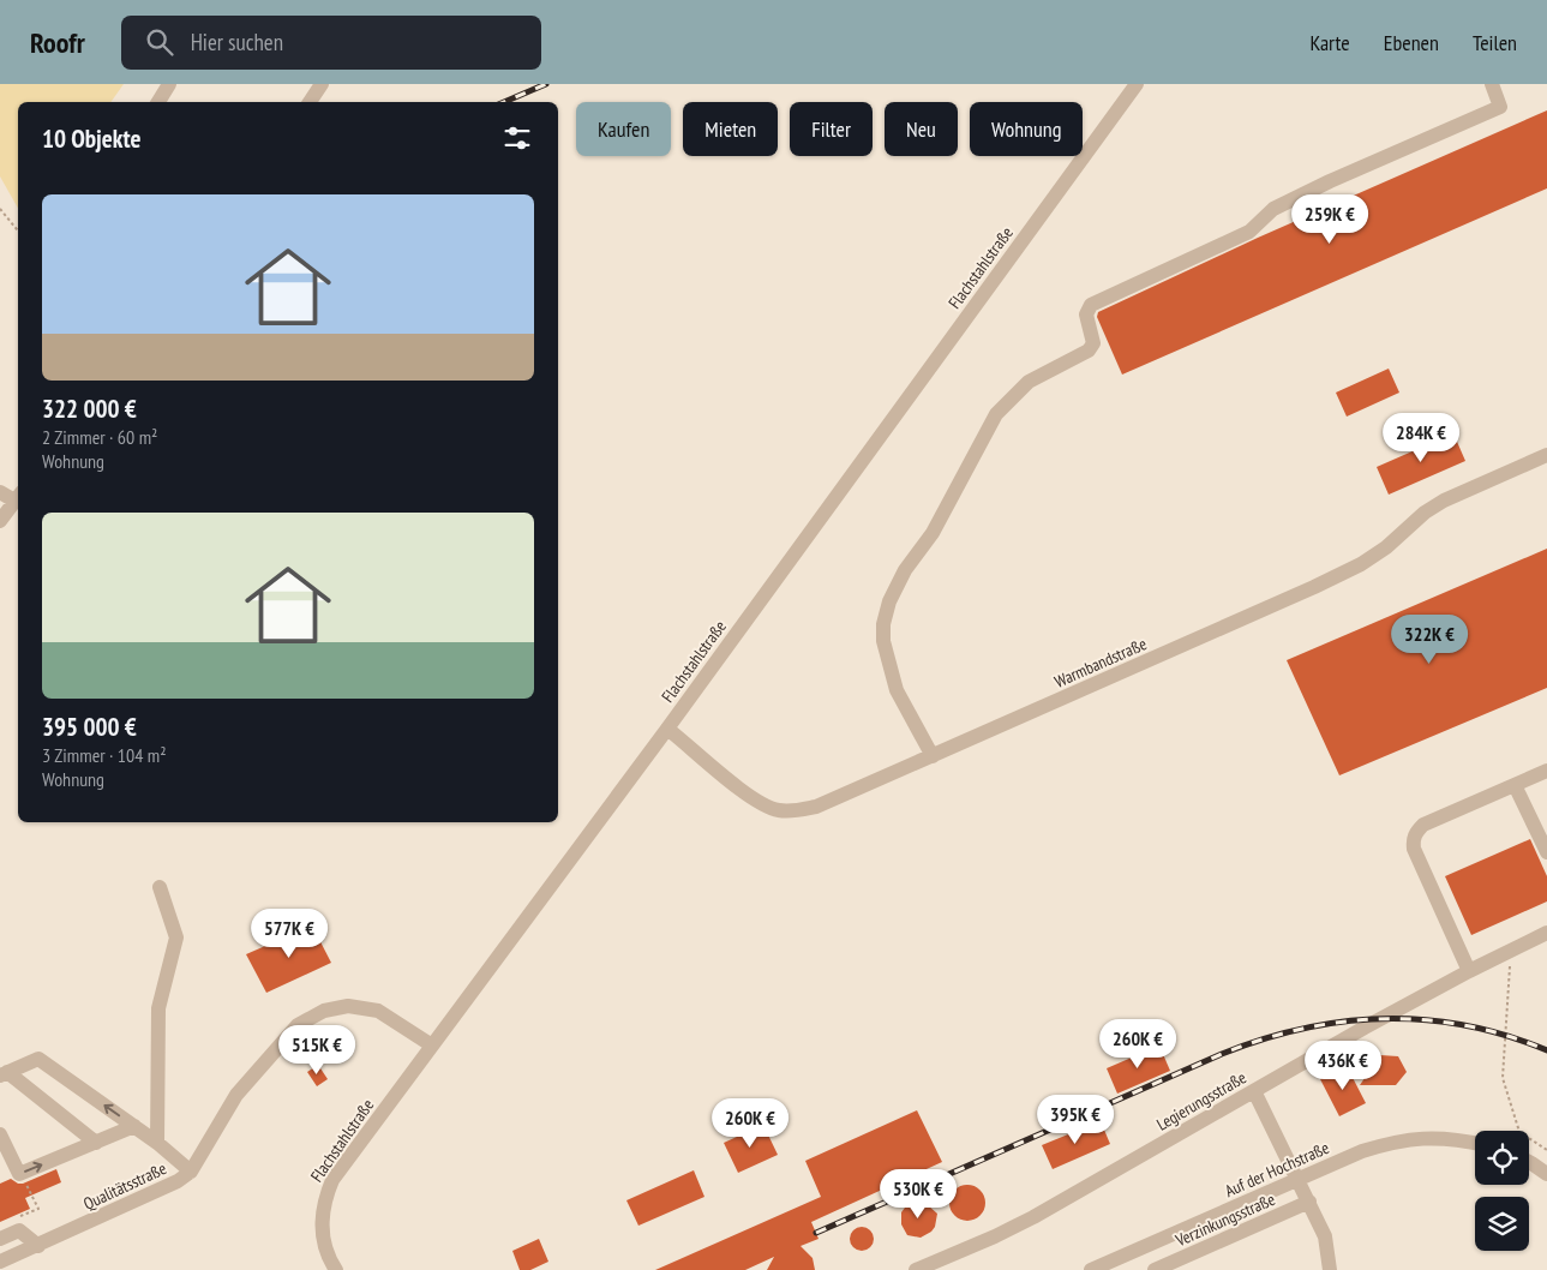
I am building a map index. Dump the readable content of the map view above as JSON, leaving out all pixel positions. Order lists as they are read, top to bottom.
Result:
{
  "streets": {
    "lane": [
      "Flachstahlstraße",
      "Warmbandstraße",
      "Legierungsstraße",
      "Auf der Hochstraße",
      "Qualitätsstraße",
      "Verzinkungsstraße"
    ]
  },
  "crossings": [
    ["Flachstahlstraße", "Warmbandstraße"],
    ["Flachstahlstraße", "Qualitätsstraße"]
  ],
  "page": {
    "header": "Roofr",
    "search": "Hier suchen",
    "nav": ["Karte", "Ebenen", "Teilen"],
    "chip": [
      "Kaufen",
      "Mieten",
      "Filter",
      "Neu",
      "Wohnung"
    ],
    "heading": "10 Objekte",
    "list": [
      {
        "name": "322 000 €",
        "note": "2 Zimmer · 60 m² · Wohnung"
      },
      {
        "name": "395 000 €",
        "note": "3 Zimmer · 104 m² · Wohnung"
      }
    ],
    "price": [
      "259K €",
      "284K €",
      "322K €",
      "577K €",
      "260K €",
      "515K €",
      "436K €",
      "395K €",
      "260K €",
      "530K €"
    ]
  }
}
